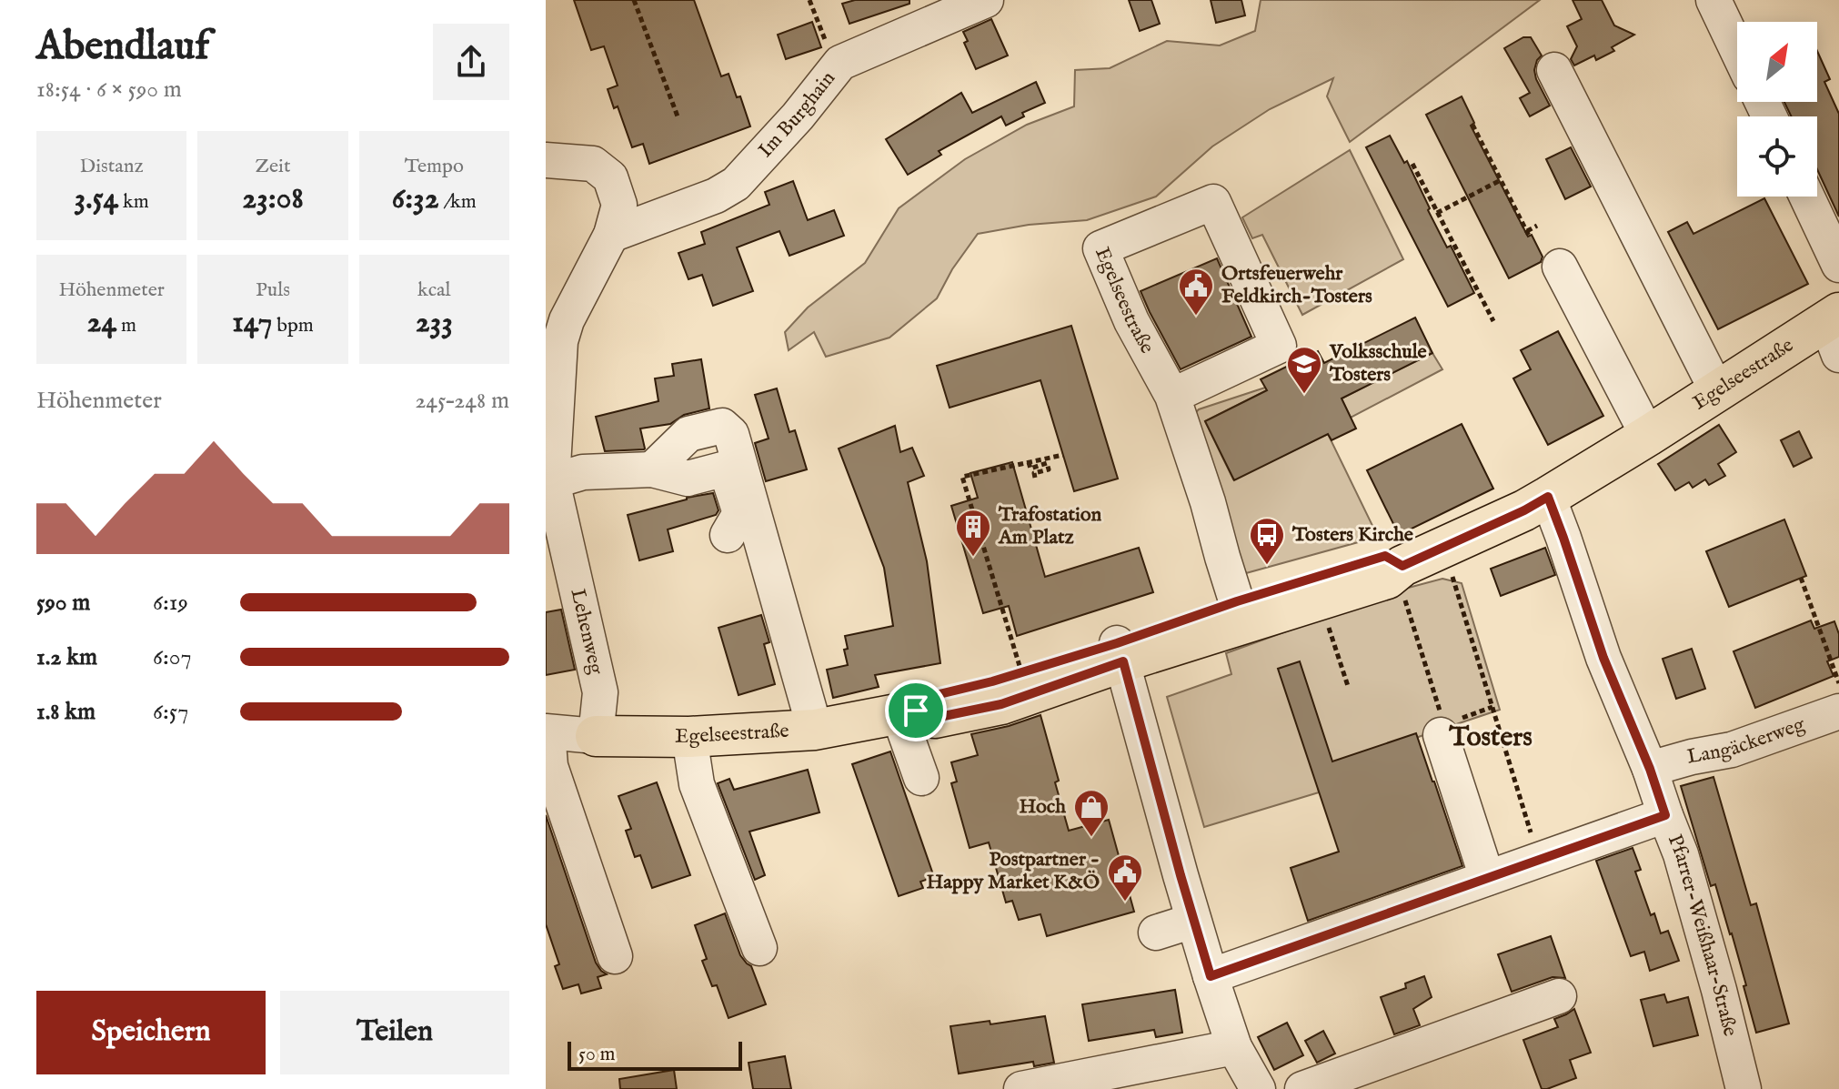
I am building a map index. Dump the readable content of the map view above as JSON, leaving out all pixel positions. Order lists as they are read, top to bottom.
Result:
{
  "streets": {
    "main road": ["Egelseestraße"],
    "street": [
      "Im Burghain",
      "Lehenweg",
      "Langäckerweg",
      "Pfarrer-Weißhaar-Straße"
    ]
  },
  "crossings": [
    ["Im Burghain", "Lehenweg"],
    ["Egelseestraße", "Lehenweg"],
    ["Egelseestraße", "Pfarrer-Weißhaar-Straße"],
    ["Langäckerweg", "Pfarrer-Weißhaar-Straße"]
  ],
  "districts": ["Tosters"],
  "places": {
    "public building": ["Ortsfeuerwehr Feldkirch-Tosters", "Postpartner - Happy Market K&Ö"],
    "school or university": ["Volksschule Tosters"],
    "building": ["Trafostation Am Platz"],
    "bus stop": ["Tosters Kirche"],
    "shop": ["Hoch"]
  },
  "scale_bar": "50 m",
  "north": "top right",
  "page": {
    "heading": ["Abendlauf", "18:54 · 6 × 590 m"],
    "stats": [
      ["Distanz", "3.54 km"],
      ["Zeit", "23:08"],
      ["Tempo", "6:32 /km"],
      ["Höhenmeter", "24 m"],
      ["Puls", "147 bpm"],
      ["kcal", "233"]
    ],
    "chart": ["Höhenmeter", "245–248 m"],
    "list": [
      {
        "name": "590 m",
        "note": "6:19"
      },
      {
        "name": "1.2 km",
        "note": "6:07"
      },
      {
        "name": "1.8 km",
        "note": "6:57"
      }
    ],
    "buttons": ["Speichern", "Teilen"],
    "scale": "50 m"
  }
}
